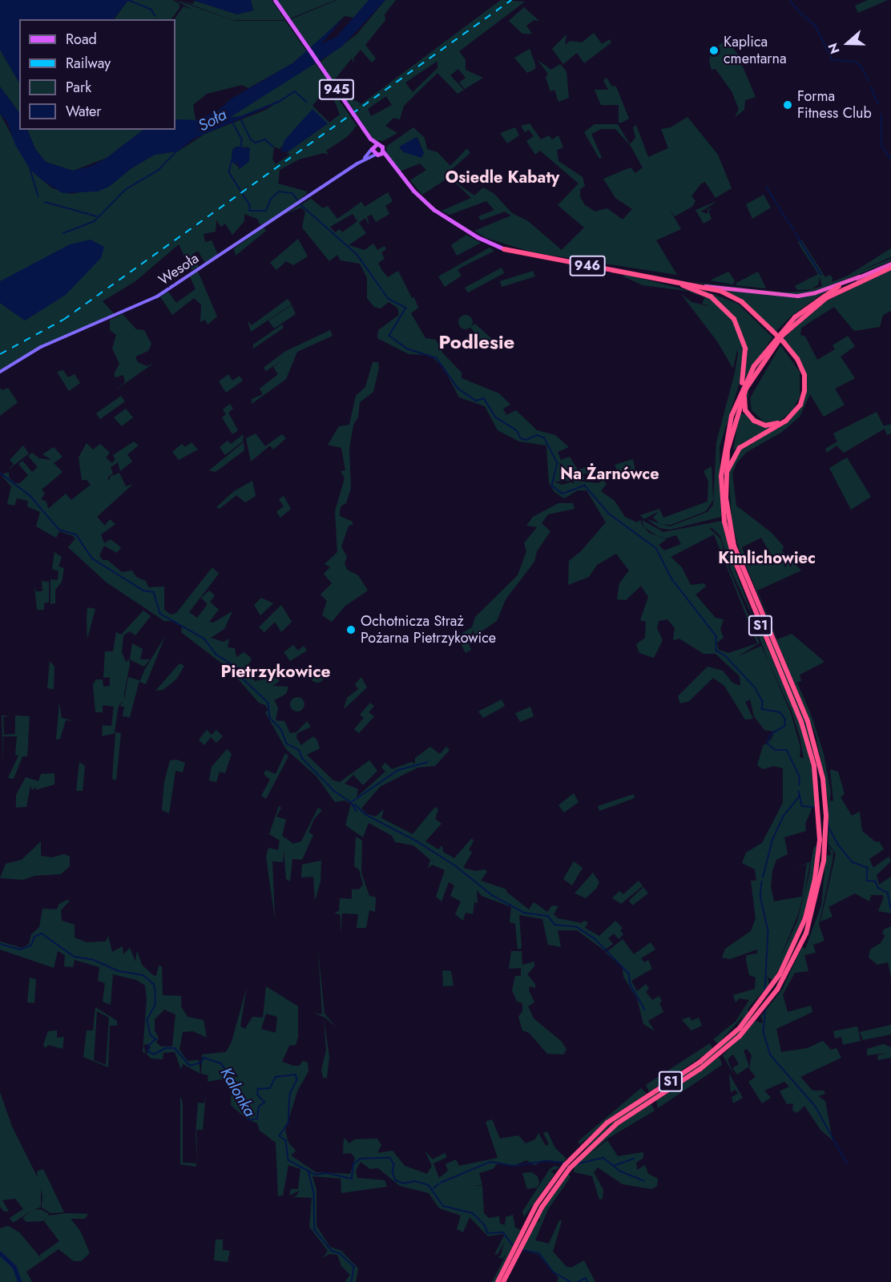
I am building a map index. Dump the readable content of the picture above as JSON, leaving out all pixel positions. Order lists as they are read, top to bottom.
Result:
{
  "streets": {
    "highway": ["946", "S1"],
    "main road": ["945", "Wesoła"]
  },
  "crossings": [
    ["945", "Wesoła"],
    ["946", "Wesoła"]
  ],
  "districts": [
    "Osiedle Kabaty",
    "Podlesie",
    "Na Żarnówce",
    "Kimlichowiec",
    "Pietrzykowice"
  ],
  "water": ["Soła", "Kalonka"],
  "places": ["Kaplica cmentarna", "Forma Fitness Club", "Ochotnicza Straż Pożarna Pietrzykowice"],
  "legend": [
    "Road",
    "Railway",
    "Park",
    "Water"
  ],
  "north": "left"
}
